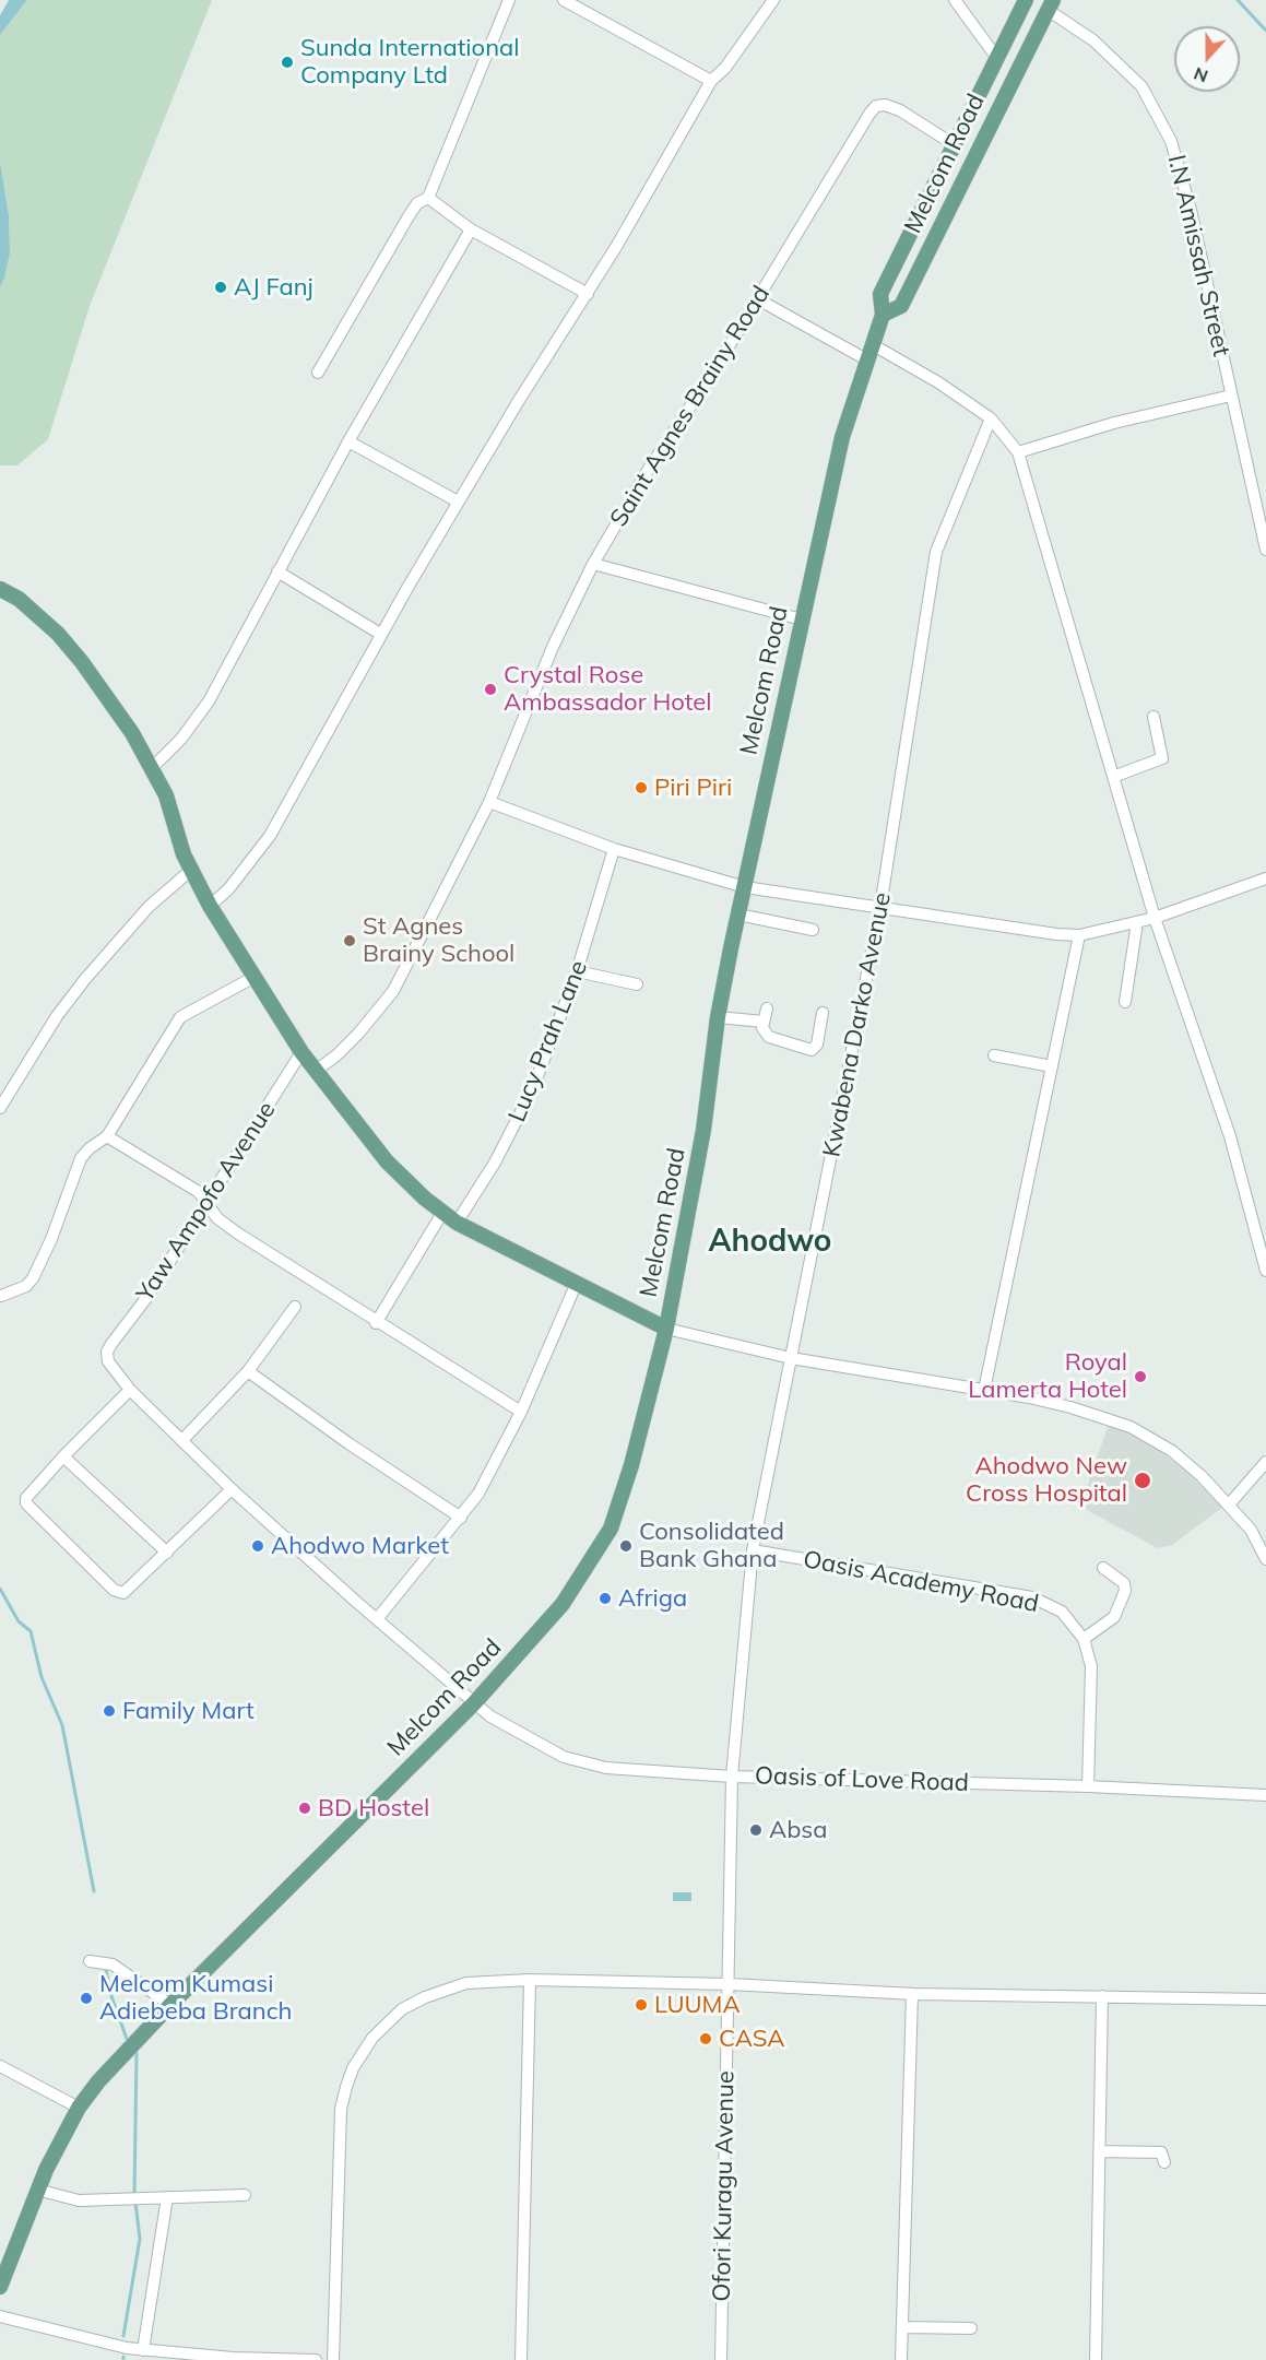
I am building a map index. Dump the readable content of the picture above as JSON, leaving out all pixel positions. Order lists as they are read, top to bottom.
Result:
{
  "streets": {
    "main road": ["Melcom Road"],
    "street": [
      "I.N Amissah Street",
      "Saint Agnes Brainy Road",
      "Kwabena Darko Avenue",
      "Lucy Prah Lane",
      "Yaw Ampofo Avenue",
      "Oasis Academy Road",
      "Oasis of Love Road",
      "Ofori Kuragu Avenue"
    ]
  },
  "crossings": [
    ["Melcom Road", "I.N Amissah Street"],
    ["Melcom Road", "Oasis of Love Road"],
    ["Kwabena Darko Avenue", "Oasis Academy Road"],
    ["Kwabena Darko Avenue", "Oasis of Love Road"],
    ["Kwabena Darko Avenue", "Ofori Kuragu Avenue"],
    ["Yaw Ampofo Avenue", "Oasis of Love Road"],
    ["Oasis Academy Road", "Oasis of Love Road"],
    ["Oasis of Love Road", "Ofori Kuragu Avenue"]
  ],
  "districts": ["Ahodwo"],
  "places": [
    "Sunda International Company Ltd",
    "AJ Fanj",
    "Crystal Rose Ambassador Hotel",
    "Piri Piri",
    "St Agnes Brainy School",
    "Royal Lamerta Hotel",
    "Ahodwo New Cross Hospital",
    "Ahodwo Market",
    "Consolidated Bank Ghana",
    "Afriga",
    "Family Mart",
    "BD Hostel",
    "Absa",
    "Melcom Kumasi Adiebeba Branch",
    "LUUMA",
    "CASA"
  ],
  "north": "bottom"
}
